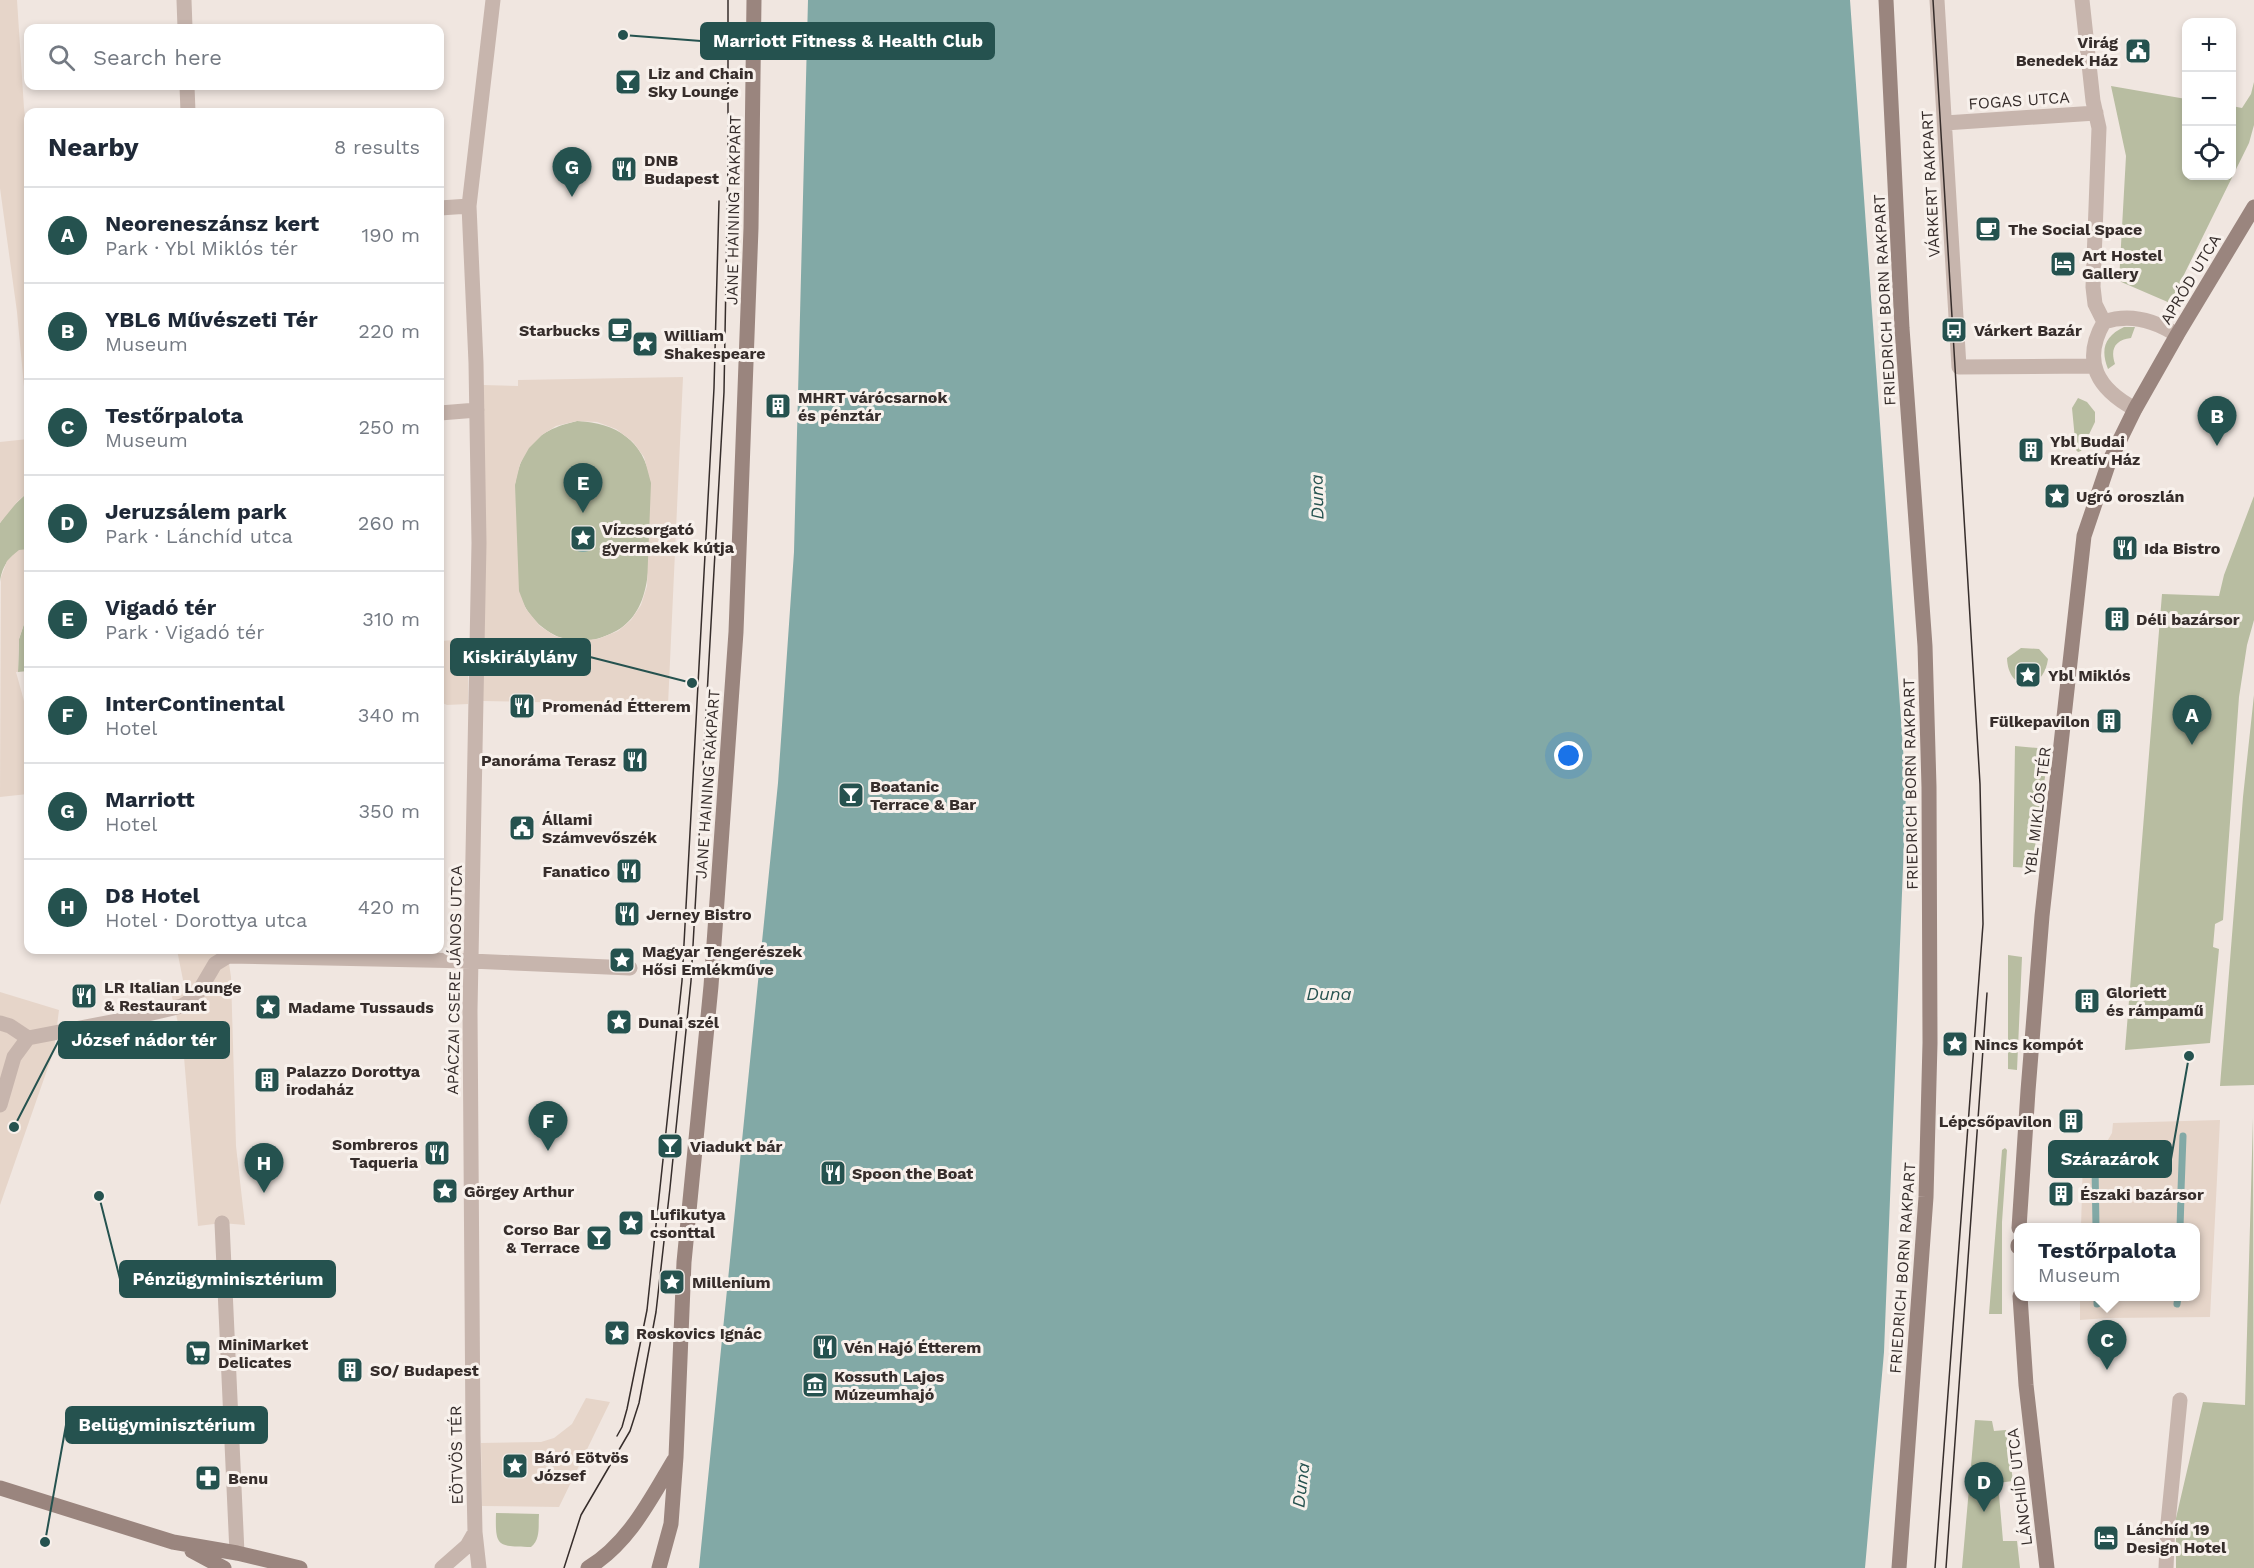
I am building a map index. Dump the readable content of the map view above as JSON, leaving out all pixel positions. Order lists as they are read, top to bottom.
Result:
{
  "streets": {
    "main road": [
      "JANE HAINING RAKPART",
      "APRÓD UTCA",
      "FRIEDRICH BORN RAKPART",
      "YBL MIKLÓS TÉR",
      "LÁNCHÍD UTCA"
    ],
    "street": [
      "FOGAS UTCA",
      "VÁRKERT RAKPART",
      "APÁCZAI CSERE JÁNOS UTCA",
      "EÖTVÖS TÉR"
    ]
  },
  "crossings": [
    ["FOGAS UTCA", "VÁRKERT RAKPART"],
    ["APRÓD UTCA", "YBL MIKLÓS TÉR"],
    ["APÁCZAI CSERE JÁNOS UTCA", "EÖTVÖS TÉR"]
  ],
  "water": ["Duna"],
  "places": {
    "other": [
      "Marriott Fitness & Health Club",
      "Kiskirálylány",
      "Szárazárok",
      "József nádor tér",
      "Pénzügyminisztérium",
      "Belügyminisztérium"
    ],
    "public building": ["Virág Benedek Ház", "Állami Számvevőszék"],
    "bar": [
      "Liz and Chain Sky Lounge",
      "Boatanic Terrace & Bar",
      "Viadukt bár",
      "Corso Bar & Terrace"
    ],
    "restaurant": [
      "DNB Budapest",
      "Ida Bistro",
      "Promenád Étterem",
      "Panoráma Terasz",
      "Fanatico",
      "Jerney Bistro",
      "LR Italian Lounge & Restaurant",
      "Sombreros Taqueria",
      "Spoon the Boat",
      "Vén Hajó Étterem"
    ],
    "cafe": ["The Social Space", "Starbucks"],
    "hotel": ["Art Hostel Gallery", "Lánchíd 19 Design Hotel"],
    "bus stop": ["Várkert Bazár"],
    "place": [
      "William Shakespeare",
      "Ugró oroszlán",
      "Vízcsorgató gyermekek kútja",
      "Ybl Miklós",
      "Magyar Tengerészek Hősi Emlékműve",
      "Madame Tussauds",
      "Dunai szél",
      "Nincs kompót",
      "Görgey Arthur",
      "Lufikutya csonttal",
      "Millenium",
      "Roskovics Ignác",
      "Báró Eötvös József"
    ],
    "building": [
      "MHRT várócsarnok és pénztár",
      "Ybl Budai Kreatív Ház",
      "Déli bazársor",
      "Fülkepavilon",
      "Gloriett és rámpamű",
      "Palazzo Dorottya irodaház",
      "Lépcsőpavilon",
      "Északi bazársor",
      "SO/ Budapest"
    ],
    "supermarket": ["MiniMarket Delicates"],
    "museum": ["Kossuth Lajos Múzeumhajó"],
    "pharmacy": ["Benu"]
  },
  "page": {
    "map_buttons": ["+", "−"],
    "search": "Search here",
    "heading": ["Nearby", "8 results"],
    "pins": [
      "G",
      "B",
      "E",
      "A",
      "F",
      "H",
      "C",
      "D"
    ],
    "list": [
      {
        "mark": "A",
        "name": "Neoreneszánsz kert",
        "note": "Park · Ybl Miklós tér",
        "value": "190 m"
      },
      {
        "mark": "B",
        "name": "YBL6 Művészeti Tér",
        "note": "Museum",
        "value": "220 m"
      },
      {
        "mark": "C",
        "name": "Testőrpalota",
        "note": "Museum",
        "value": "250 m"
      },
      {
        "mark": "D",
        "name": "Jeruzsálem park",
        "note": "Park · Lánchíd utca",
        "value": "260 m"
      },
      {
        "mark": "E",
        "name": "Vigadó tér",
        "note": "Park · Vigadó tér",
        "value": "310 m"
      },
      {
        "mark": "F",
        "name": "InterContinental",
        "note": "Hotel",
        "value": "340 m"
      },
      {
        "mark": "G",
        "name": "Marriott",
        "note": "Hotel",
        "value": "350 m"
      },
      {
        "mark": "H",
        "name": "D8 Hotel",
        "note": "Hotel · Dorottya utca",
        "value": "420 m"
      }
    ],
    "popup": ["Testőrpalota", "Museum"]
  }
}
